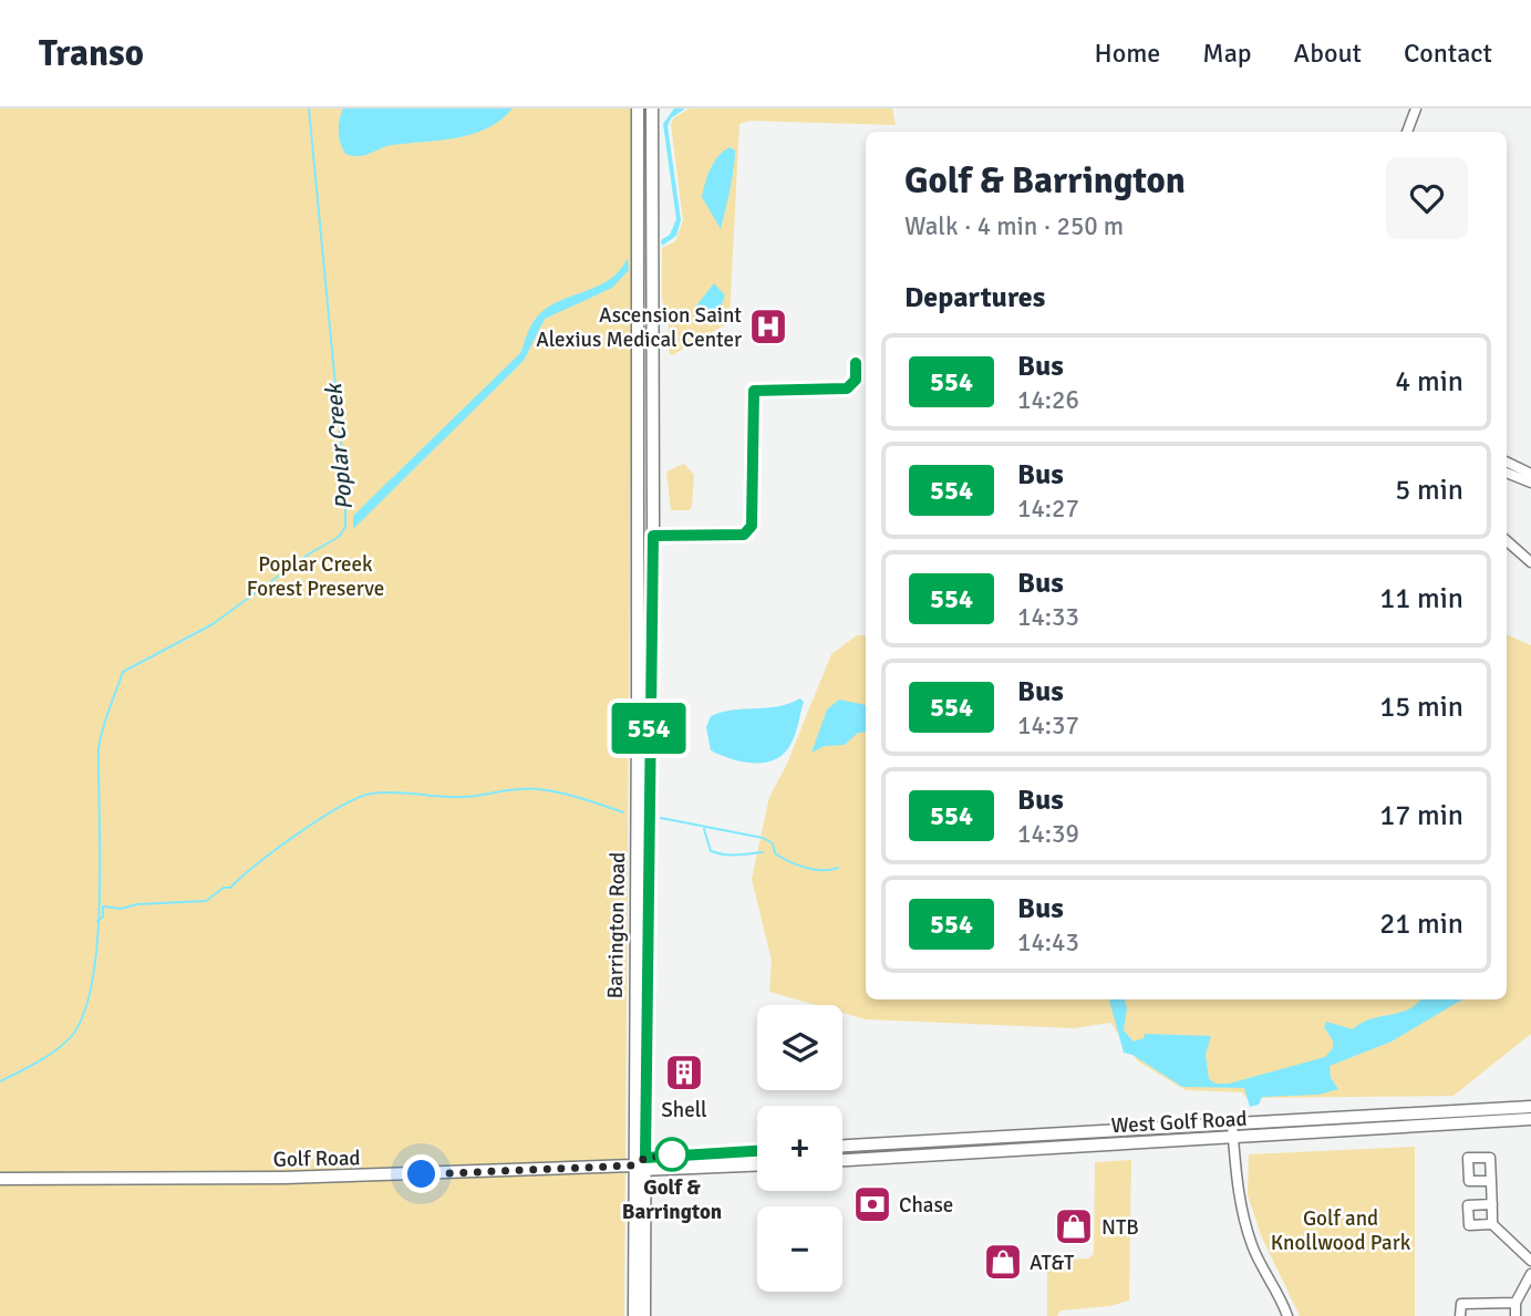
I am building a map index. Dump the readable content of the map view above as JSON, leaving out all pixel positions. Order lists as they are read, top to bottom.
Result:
{
  "streets": {
    "main road": ["Barrington Road", "West Golf Road", "Golf Road"]
  },
  "crossings": [
    ["Barrington Road", "Golf Road"]
  ],
  "water": ["Poplar Creek"],
  "parks": ["Poplar Creek Forest Preserve", "Golf and Knollwood Park"],
  "places": {
    "hospital": ["Ascension Saint Alexius Medical Center"],
    "building": ["Shell"],
    "other": ["Golf & Barrington"],
    "bank": ["Chase"],
    "shop": ["NTB", "AT&T"]
  },
  "lines": ["bus line 554"],
  "page": {
    "header": "Transo",
    "nav": [
      "Home",
      "Map",
      "About",
      "Contact"
    ],
    "on_map": "554",
    "heading": [
      ["Golf & Barrington", "Walk · 4 min · 250 m"],
      "Departures"
    ],
    "list": [
      {
        "mark": "554",
        "name": "Bus",
        "note": "14:26",
        "value": "4 min"
      },
      {
        "mark": "554",
        "name": "Bus",
        "note": "14:27",
        "value": "5 min"
      },
      {
        "mark": "554",
        "name": "Bus",
        "note": "14:33",
        "value": "11 min"
      },
      {
        "mark": "554",
        "name": "Bus",
        "note": "14:37",
        "value": "15 min"
      },
      {
        "mark": "554",
        "name": "Bus",
        "note": "14:39",
        "value": "17 min"
      },
      {
        "mark": "554",
        "name": "Bus",
        "note": "14:43",
        "value": "21 min"
      }
    ],
    "map_buttons": ["+", "−"]
  }
}
